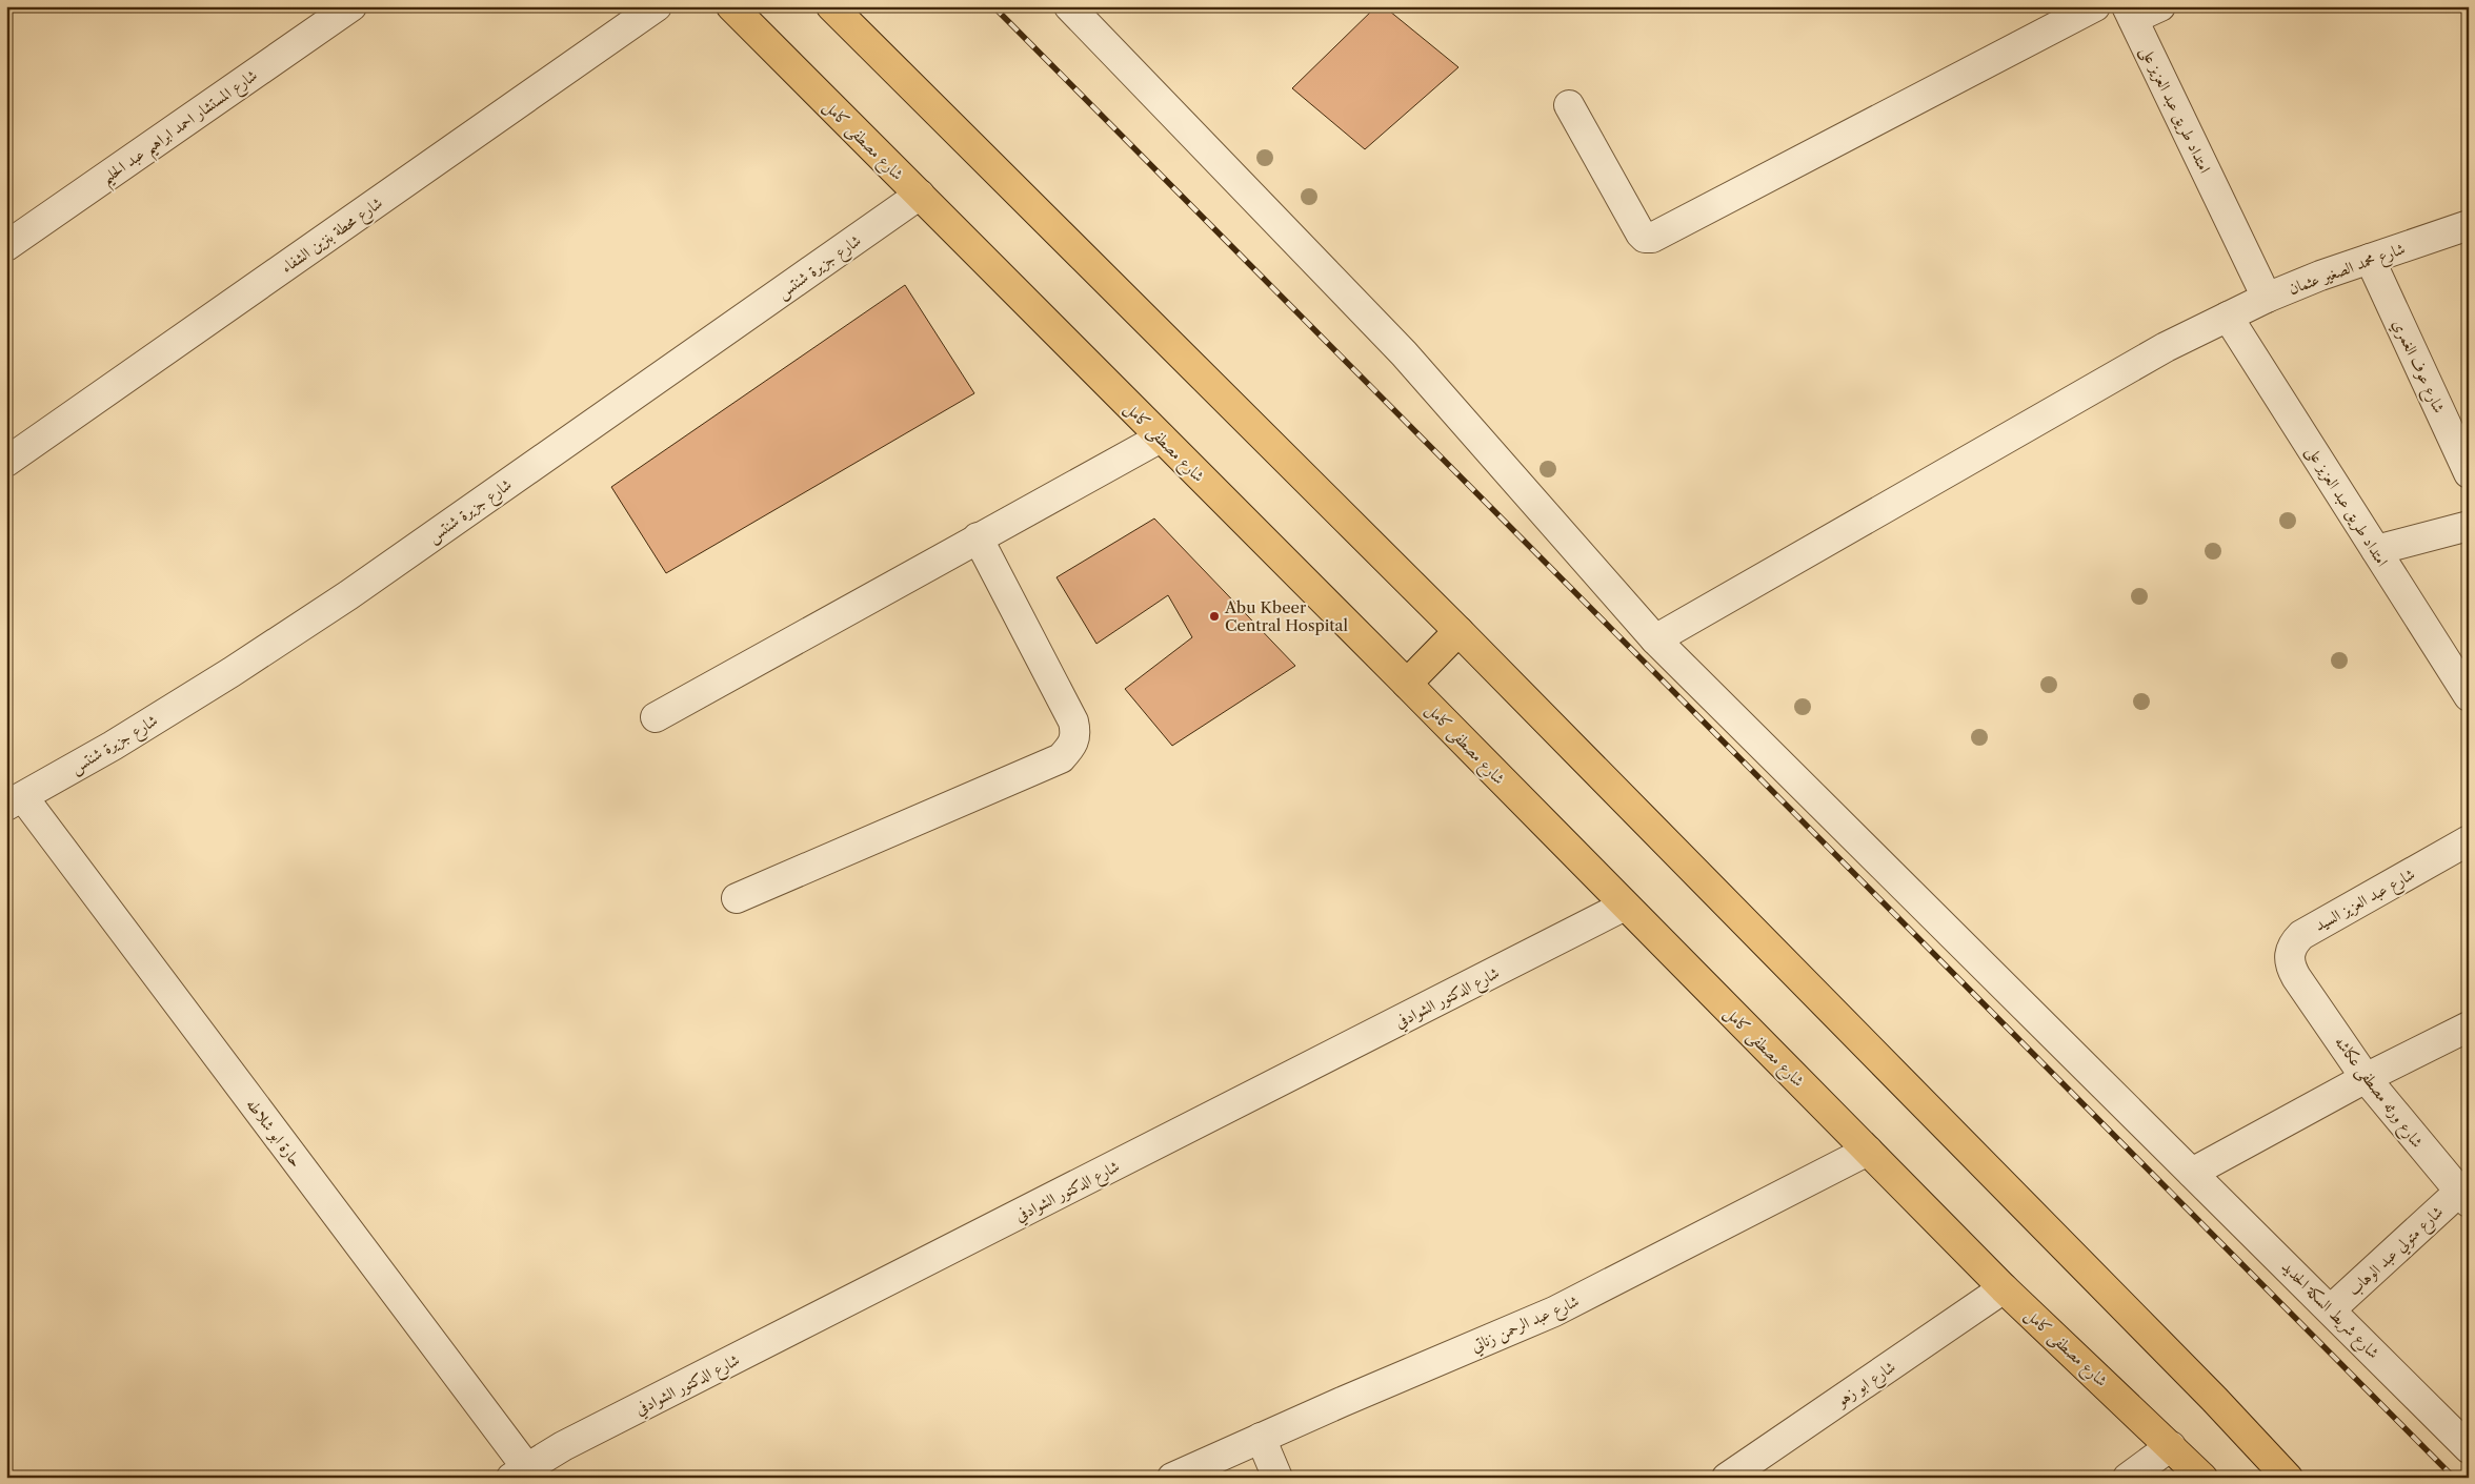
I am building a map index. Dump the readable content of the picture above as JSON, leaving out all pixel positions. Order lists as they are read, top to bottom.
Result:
{
  "streets": {
    "main road": ["شارع مصطفى كامل"],
    "street": [
      "امتداد طريق عبد العزيز على",
      "شارع المستشار احمد ابراهيم عبد الحليم",
      "شارع محطة بنزين الشفاء",
      "شارع جزيرة شنتس",
      "شارع محمد الصغير عثمان",
      "شارع عوف الغمري",
      "شارع عبد العزيز السيد",
      "شارع الدكتور الشوادفي",
      "شارع ورثه مصطفى عكاشه",
      "حارة ابو شلاطه",
      "شارع متولي عبد الوهاب",
      "شارع شريط السكة الحديد",
      "شارع عبد الرحمن زناتي",
      "شارع ابو زهو"
    ]
  },
  "crossings": [
    ["امتداد طريق عبد العزيز على", "شارع محمد الصغير عثمان"],
    ["شارع مصطفى كامل", "شارع جزيرة شنتس"],
    ["شارع مصطفى كامل", "شارع الدكتور الشوادفي"],
    ["شارع مصطفى كامل", "شارع عبد الرحمن زناتي"],
    ["شارع مصطفى كامل", "شارع ابو زهو"],
    ["شارع جزيرة شنتس", "حارة ابو شلاطه"],
    ["شارع محمد الصغير عثمان", "شارع عوف الغمري"],
    ["شارع محمد الصغير عثمان", "شارع شريط السكة الحديد"],
    ["شارع عبد العزيز السيد", "شارع ورثه مصطفى عكاشه"],
    ["شارع الدكتور الشوادفي", "حارة ابو شلاطه"],
    ["شارع ورثه مصطفى عكاشه", "شارع متولي عبد الوهاب"],
    ["شارع متولي عبد الوهاب", "شارع شريط السكة الحديد"]
  ],
  "places": ["Abu Kbeer Central Hospital"]
}
